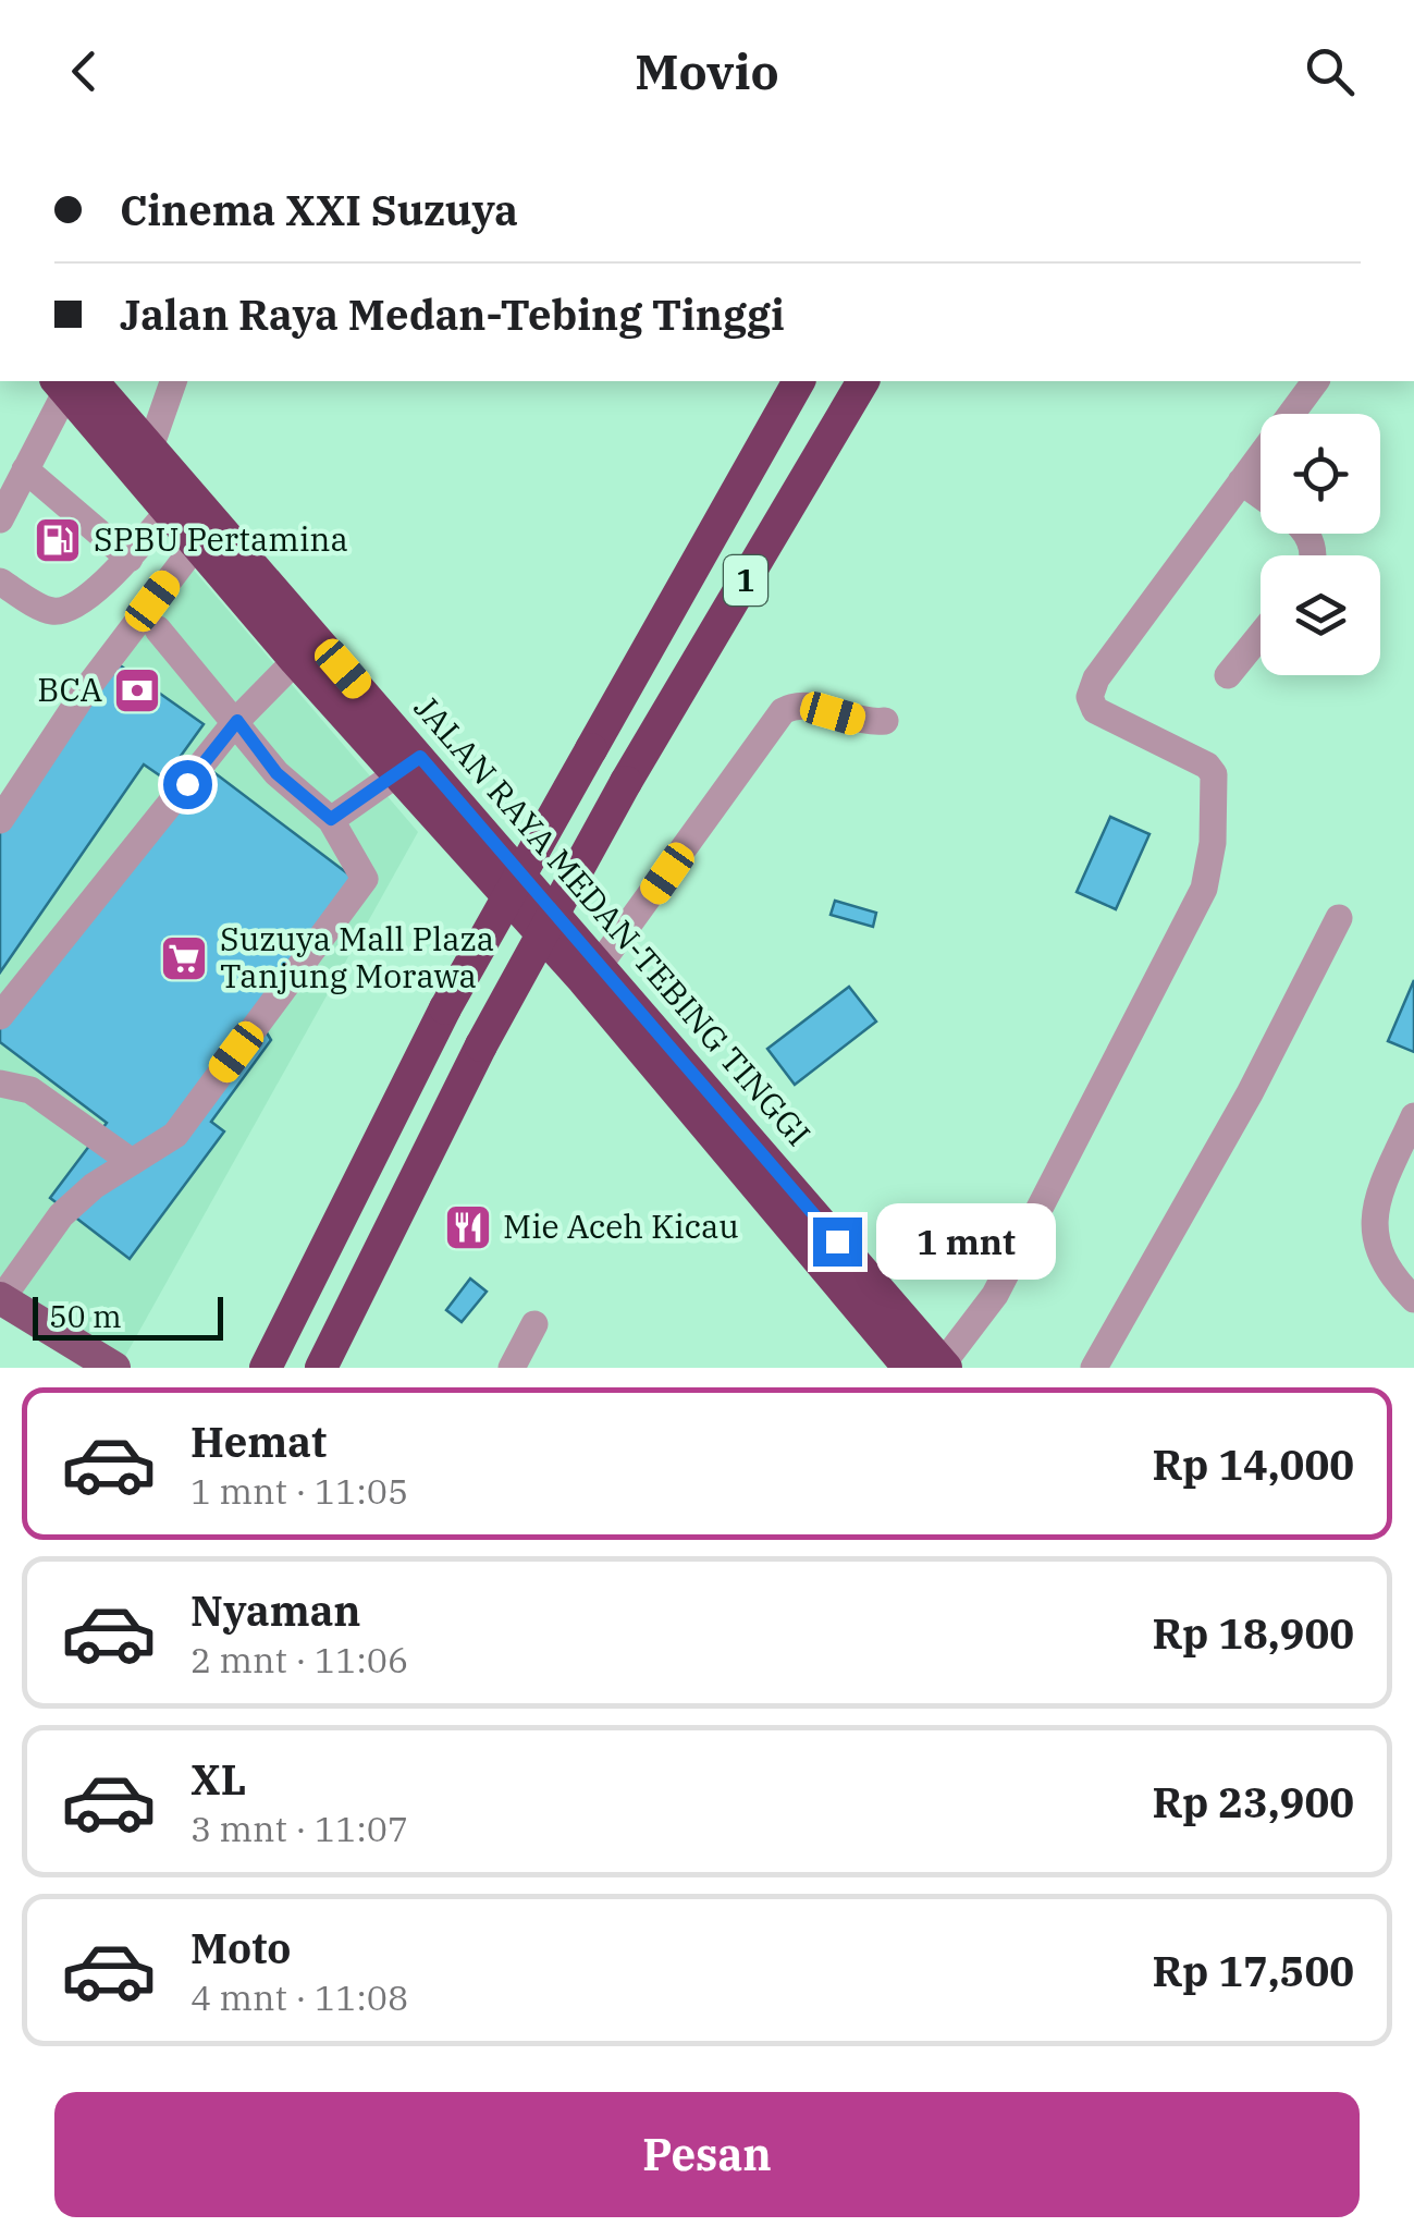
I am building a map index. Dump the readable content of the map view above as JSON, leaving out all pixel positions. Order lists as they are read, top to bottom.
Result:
{
  "streets": {
    "highway": ["1", "JALAN RAYA MEDAN-TEBING TINGGI"]
  },
  "places": {
    "fuel station": ["SPBU Pertamina"],
    "bank": ["BCA"],
    "supermarket": ["Suzuya Mall Plaza Tanjung Morawa"],
    "restaurant": ["Mie Aceh Kicau"]
  },
  "scale_bar": "50 m",
  "page": {
    "header": "Movio",
    "banner": ["Cinema XXI Suzuya", "Jalan Raya Medan-Tebing Tinggi"],
    "bubble": "1 mnt",
    "scale": "50 m",
    "list": [
      {
        "name": "Hemat",
        "note": "1 mnt · 11:05",
        "value": "Rp 14,000"
      },
      {
        "name": "Nyaman",
        "note": "2 mnt · 11:06",
        "value": "Rp 18,900"
      },
      {
        "name": "XL",
        "note": "3 mnt · 11:07",
        "value": "Rp 23,900"
      },
      {
        "name": "Moto",
        "note": "4 mnt · 11:08",
        "value": "Rp 17,500"
      }
    ],
    "buttons": "Pesan"
  }
}
